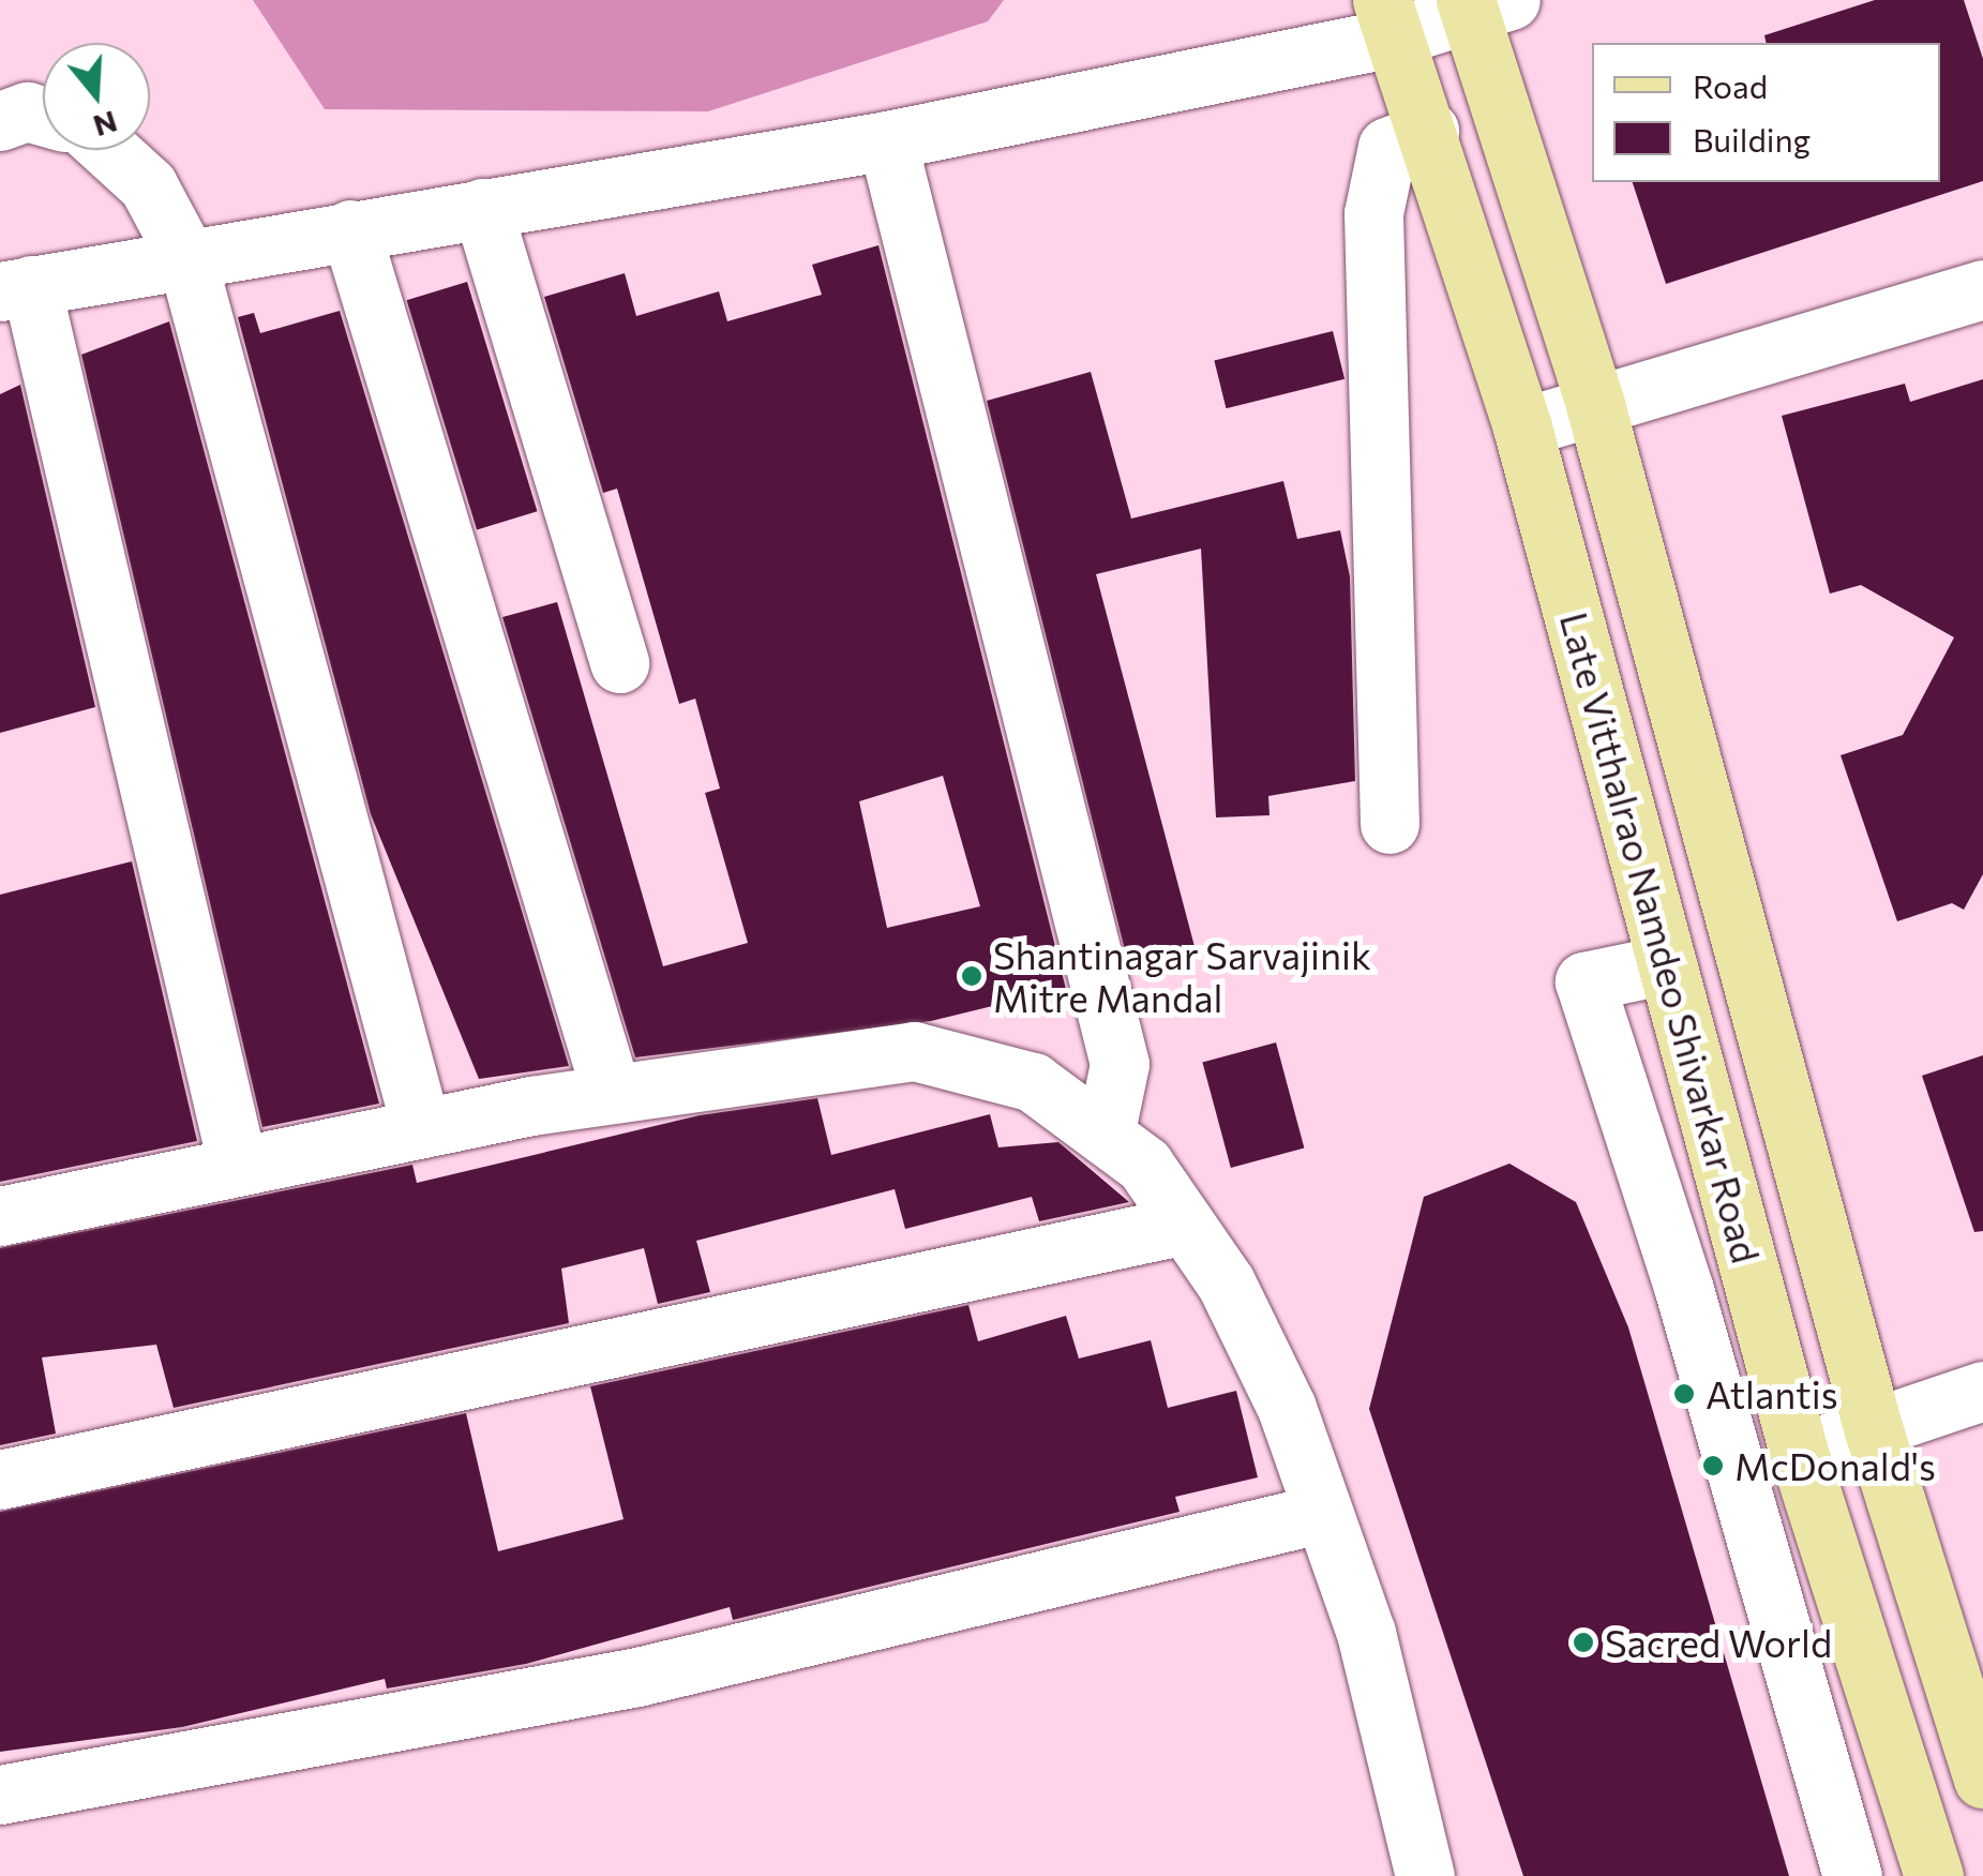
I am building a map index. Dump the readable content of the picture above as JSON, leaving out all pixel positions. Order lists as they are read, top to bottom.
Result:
{
  "streets": {
    "main road": ["Late Vitthalrao Namdeo Shivarkar Road"]
  },
  "places": [
    "Shantinagar Sarvajinik Mitre Mandal",
    "Atlantis",
    "McDonald's",
    "Sacred World"
  ],
  "legend": ["Road", "Building"],
  "north": "bottom"
}
